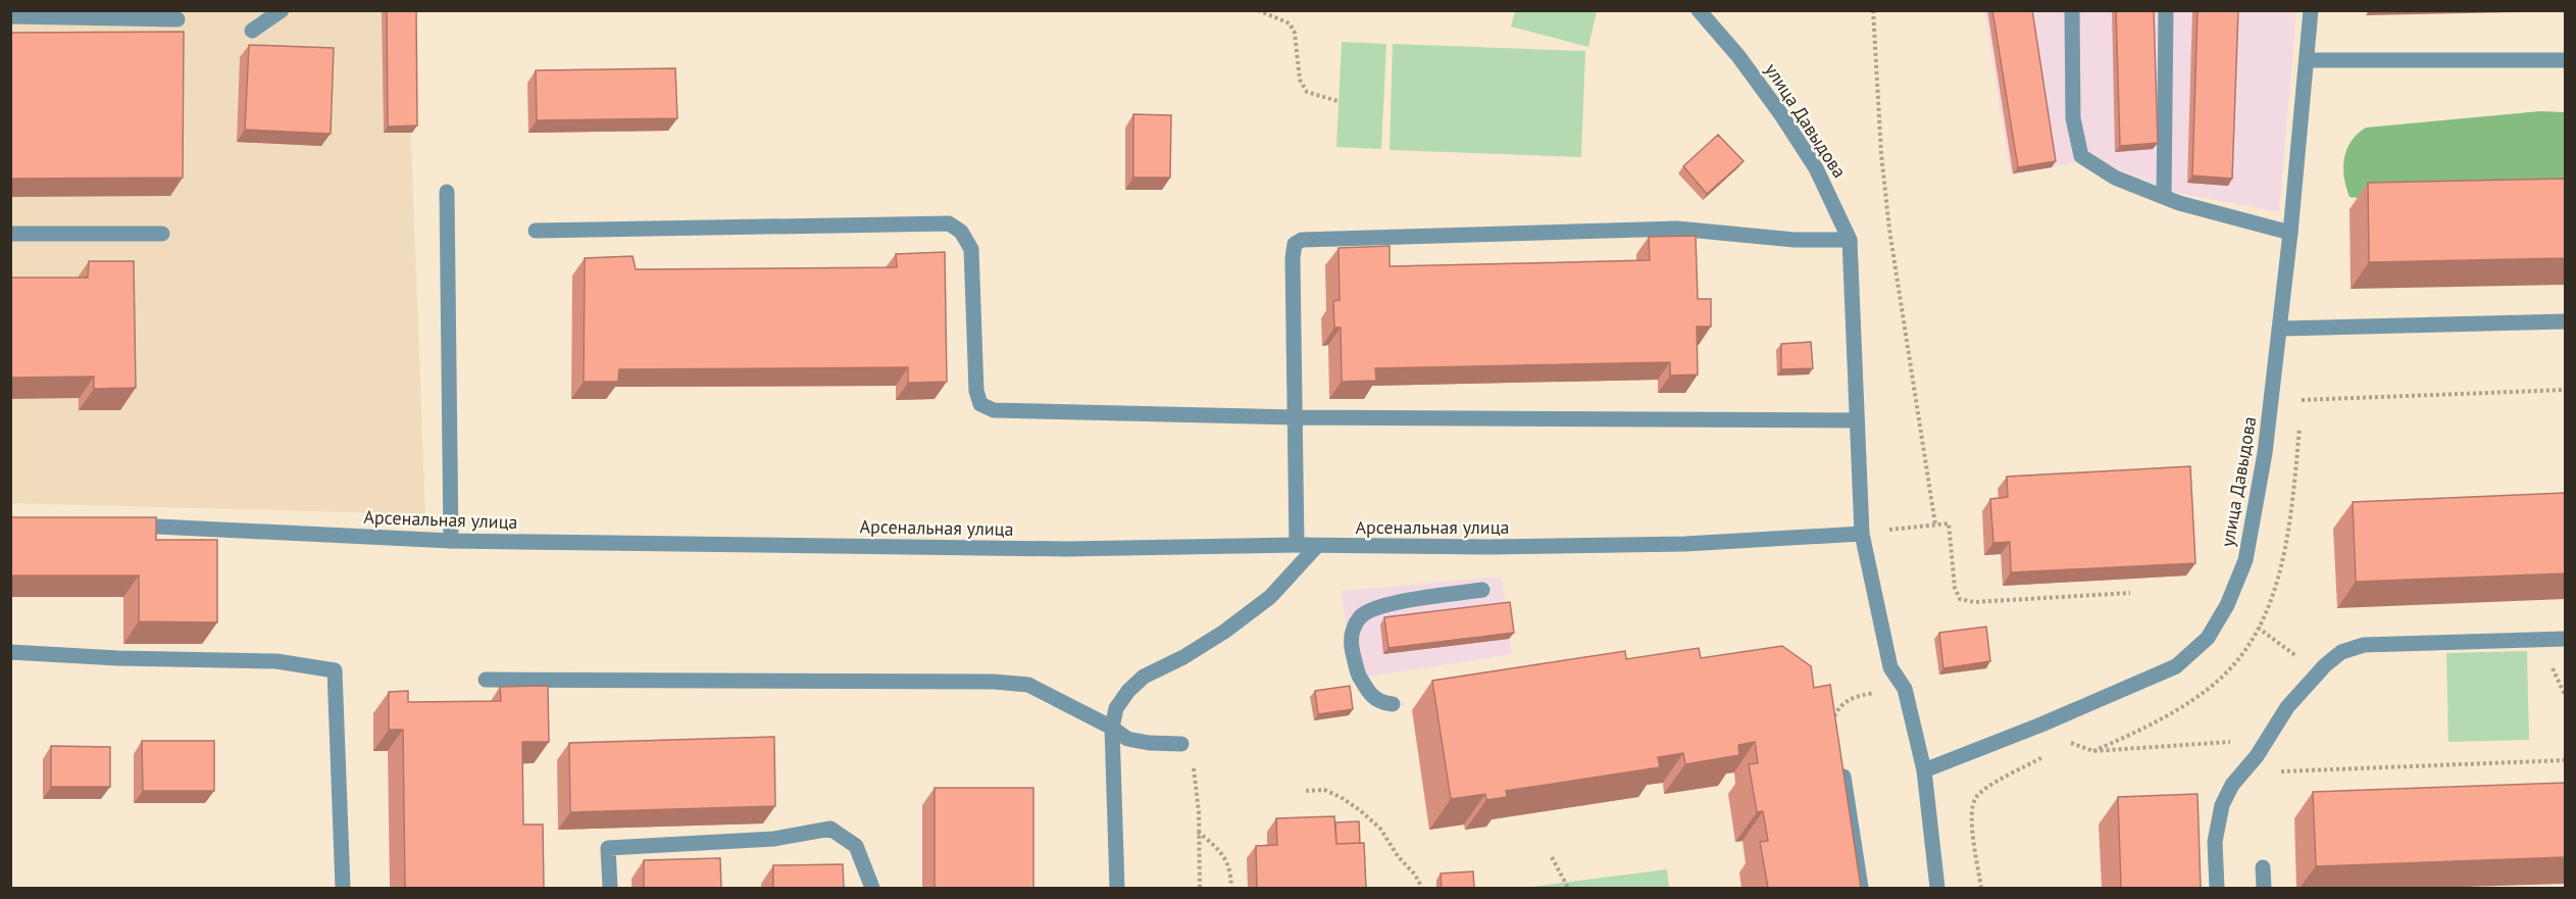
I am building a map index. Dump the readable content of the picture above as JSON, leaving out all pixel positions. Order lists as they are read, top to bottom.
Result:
{
  "streets": {
    "street": ["улица Давыдова", "Арсенальная улица"]
  },
  "crossings": [
    ["улица Давыдова", "Арсенальная улица"]
  ]
}
